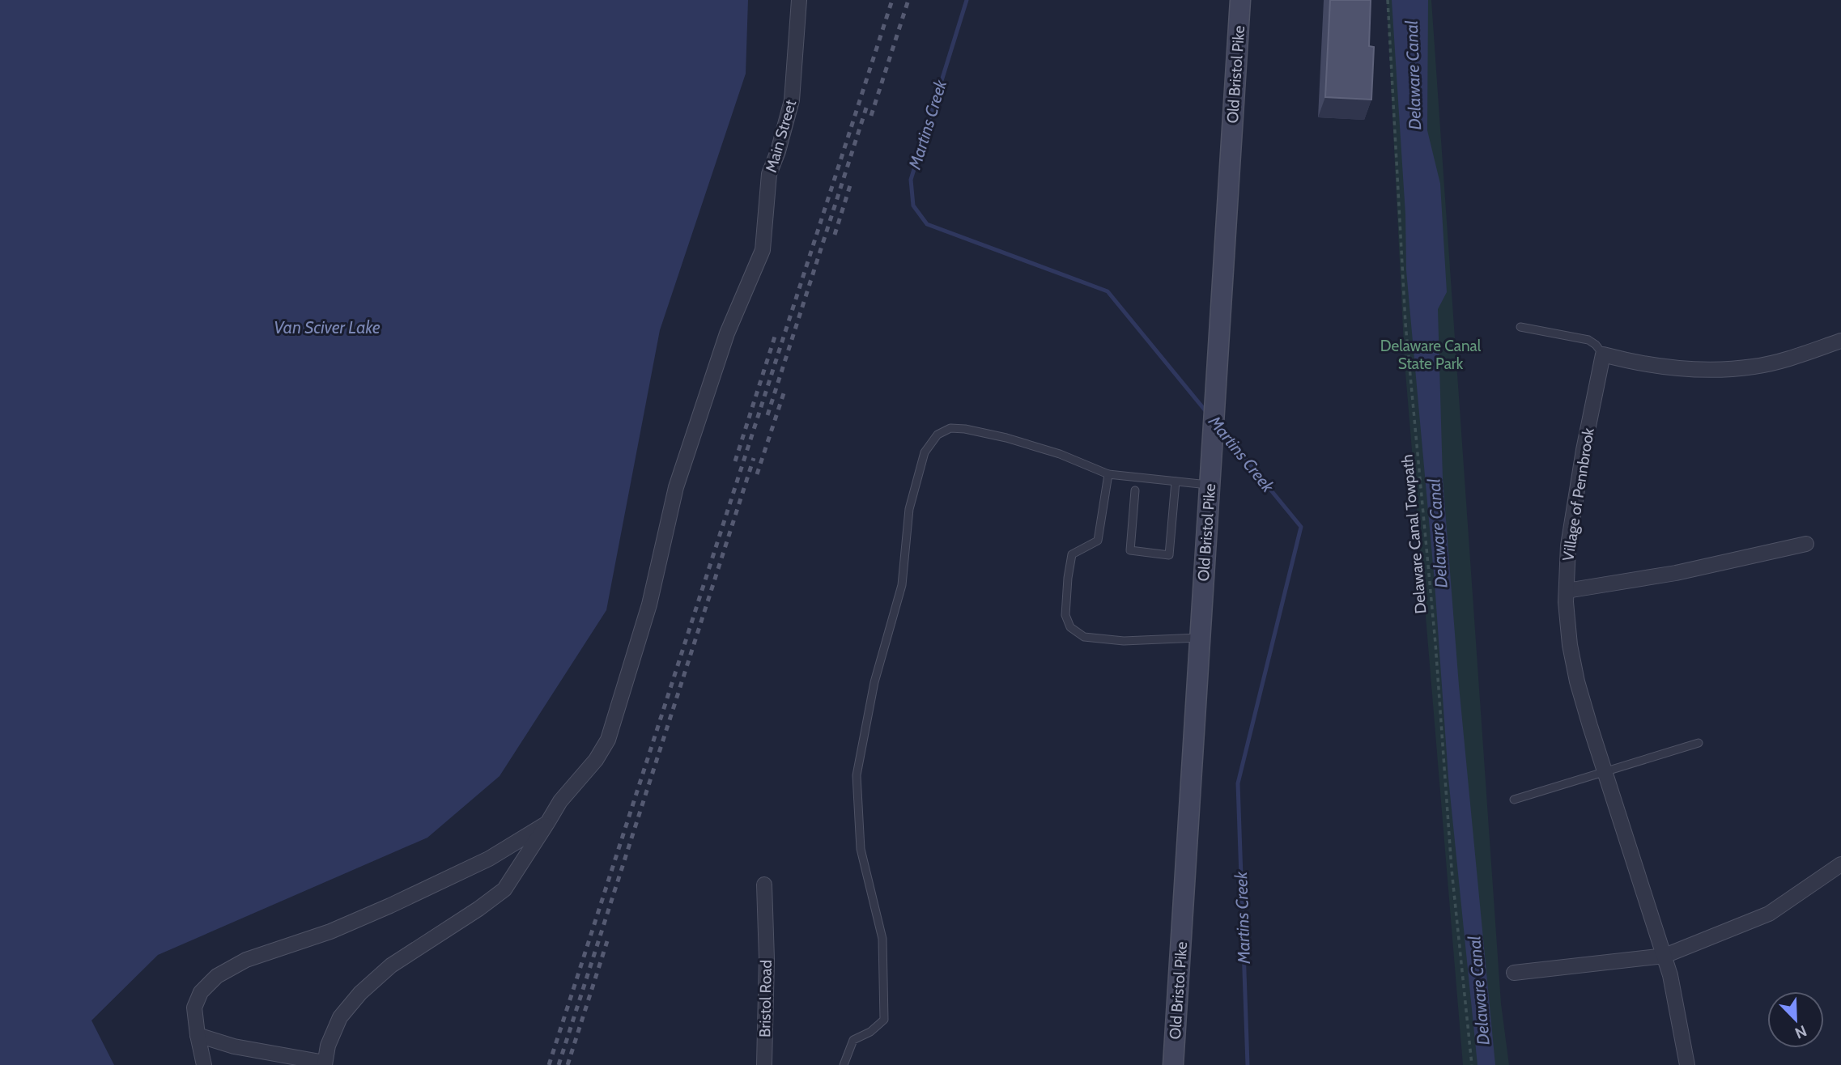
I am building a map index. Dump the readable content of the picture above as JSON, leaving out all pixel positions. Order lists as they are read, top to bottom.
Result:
{
  "streets": {
    "main road": ["Old Bristol Pike"],
    "street": ["Main Street", "Village of Pennbrook", "Bristol Road"],
    "path": ["Delaware Canal Towpath"]
  },
  "water": ["Delaware Canal", "Martins Creek", "Van Sciver Lake"],
  "parks": ["Delaware Canal State Park"],
  "north": "bottom right"
}
